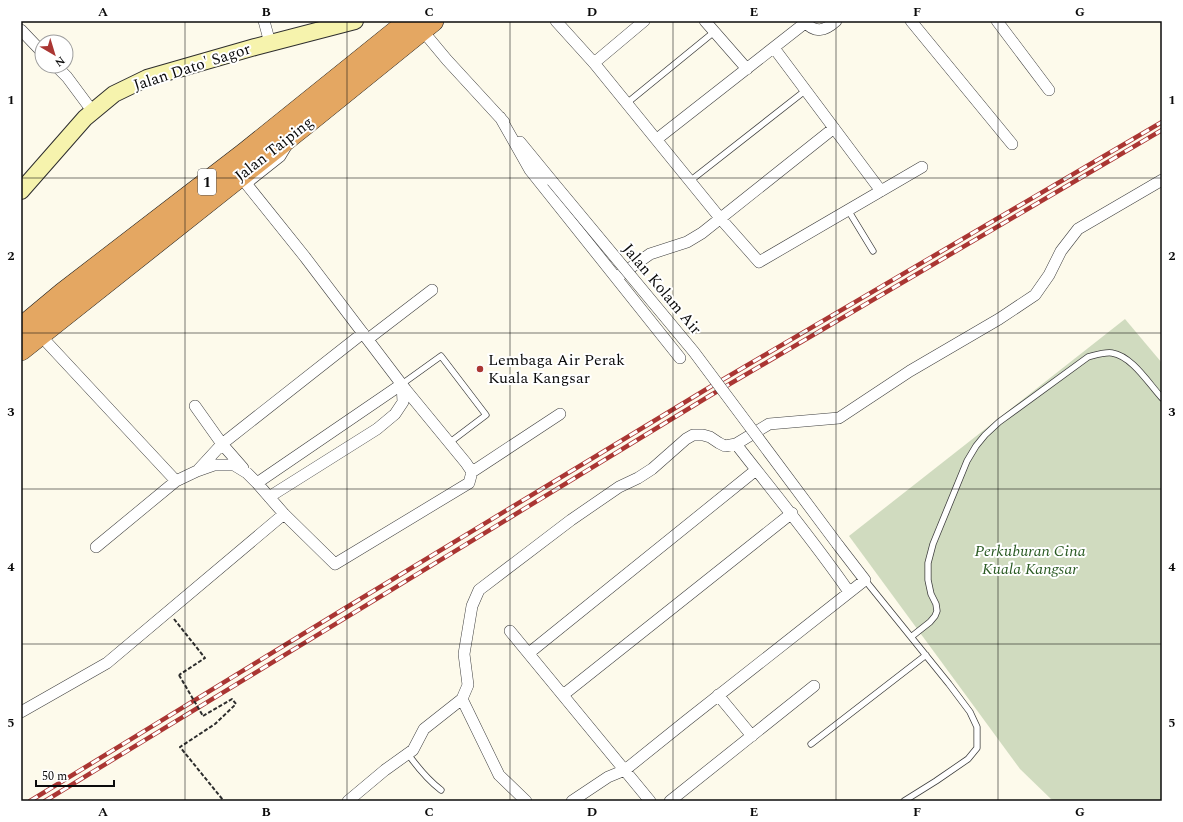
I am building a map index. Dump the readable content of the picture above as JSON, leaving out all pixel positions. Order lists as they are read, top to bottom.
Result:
{
  "streets": {
    "highway": ["Jalan Taiping", "1"],
    "main road": ["Jalan Dato' Sagor"],
    "street": ["Jalan Kolam Air"]
  },
  "crossings": [
    ["Jalan Taiping", "Jalan Kolam Air"]
  ],
  "parks": ["Perkuburan Cina Kuala Kangsar"],
  "places": ["Lembaga Air Perak Kuala Kangsar"],
  "scale_bar": "50 m",
  "north": "bottom right",
  "grid": {
    "columns": [
      "A",
      "B",
      "C",
      "D",
      "E",
      "F",
      "G"
    ],
    "rows": [
      "1",
      "2",
      "3",
      "4",
      "5"
    ]
  }
}
